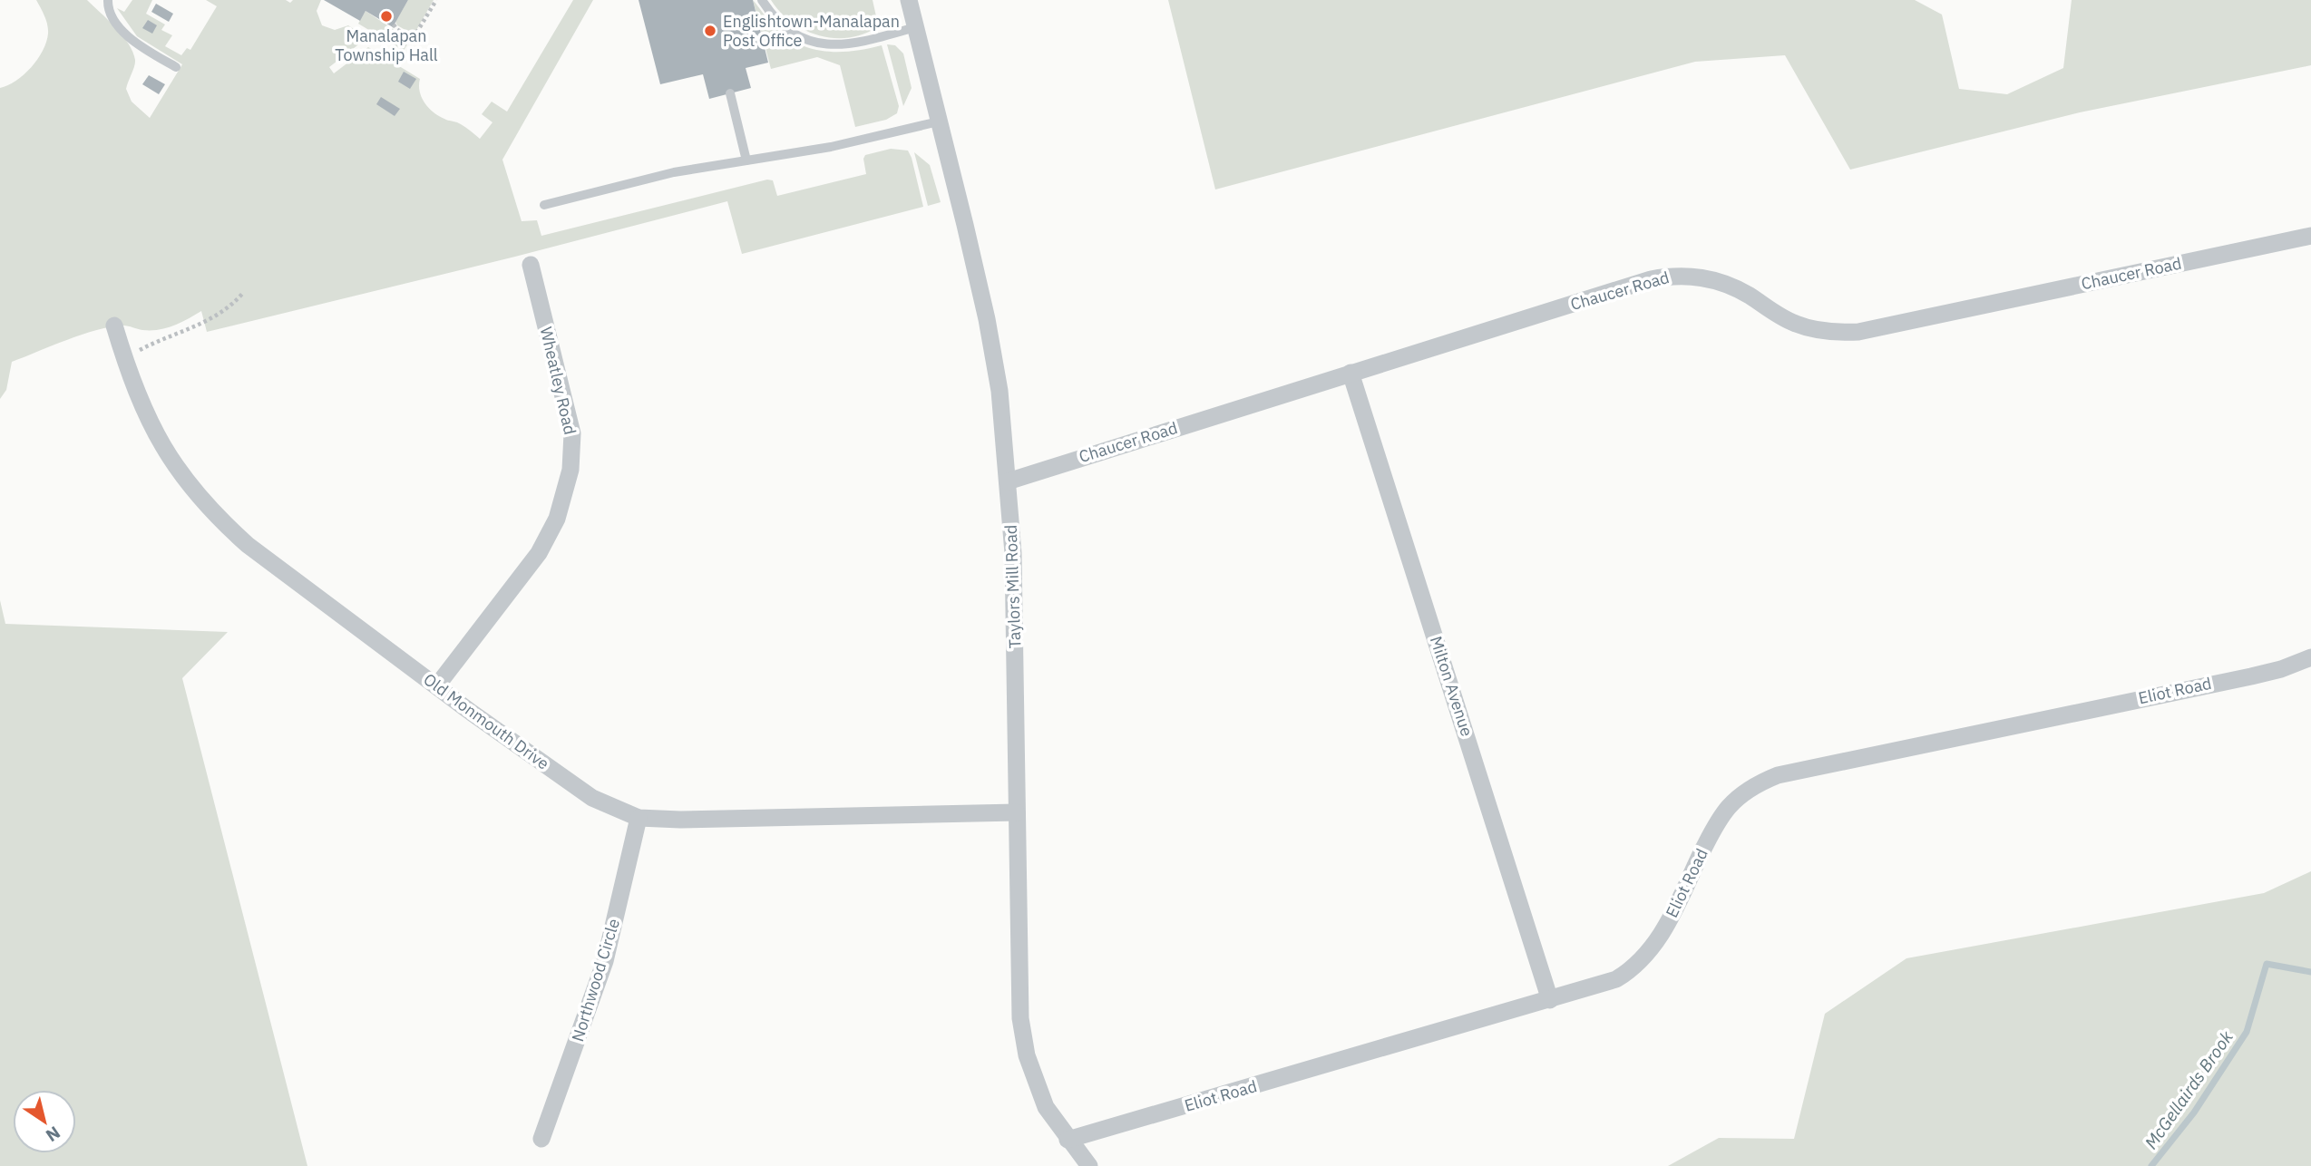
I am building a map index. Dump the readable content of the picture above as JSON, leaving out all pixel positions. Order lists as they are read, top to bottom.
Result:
{
  "streets": {
    "street": [
      "Chaucer Road",
      "Wheatley Road",
      "Taylors Mill Road",
      "Milton Avenue",
      "Eliot Road",
      "Old Monmouth Drive",
      "Northwood Circle"
    ]
  },
  "crossings": [
    ["Chaucer Road", "Taylors Mill Road"],
    ["Chaucer Road", "Milton Avenue"],
    ["Wheatley Road", "Old Monmouth Drive"],
    ["Taylors Mill Road", "Eliot Road"],
    ["Taylors Mill Road", "Old Monmouth Drive"],
    ["Milton Avenue", "Eliot Road"],
    ["Old Monmouth Drive", "Northwood Circle"]
  ],
  "water": ["McGellairds Brook"],
  "places": ["Manalapan Township Hall", "Englishtown-Manalapan Post Office"],
  "north": "bottom right"
}
